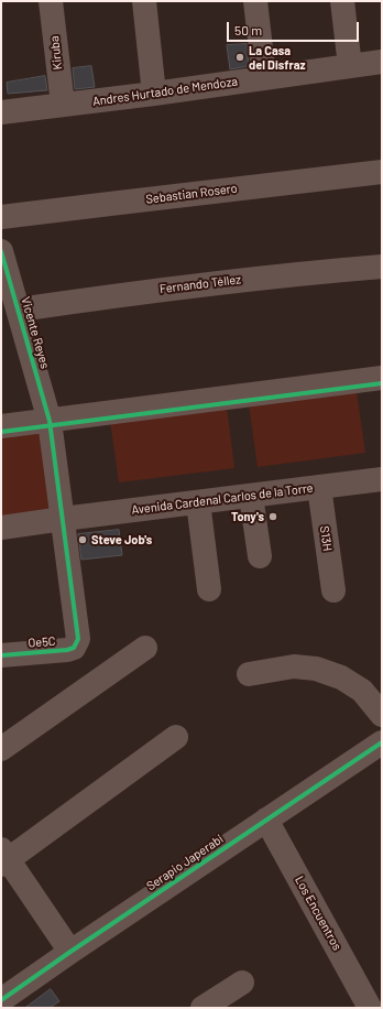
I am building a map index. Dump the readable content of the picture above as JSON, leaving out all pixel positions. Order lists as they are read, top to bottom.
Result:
{
  "streets": {
    "street": [
      "Kiruba",
      "Andres Hurtado de Mendoza",
      "Sebastian Rosero",
      "Fernando Téllez",
      "Vicente Reyes",
      "Avenida Cardenal Carlos de la Torre",
      "S13H",
      "Oe5C",
      "Serapio Japerabi",
      "Los Encuentros"
    ]
  },
  "crossings": [
    ["Kiruba", "Andres Hurtado de Mendoza"],
    ["Fernando Téllez", "Vicente Reyes"],
    ["Avenida Cardenal Carlos de la Torre", "S13H"],
    ["Avenida Cardenal Carlos de la Torre", "Oe5C"],
    ["Serapio Japerabi", "Los Encuentros"]
  ],
  "places": ["La Casa del Disfraz", "Tony's", "Steve Job's"],
  "scale_bar": "50 m"
}
